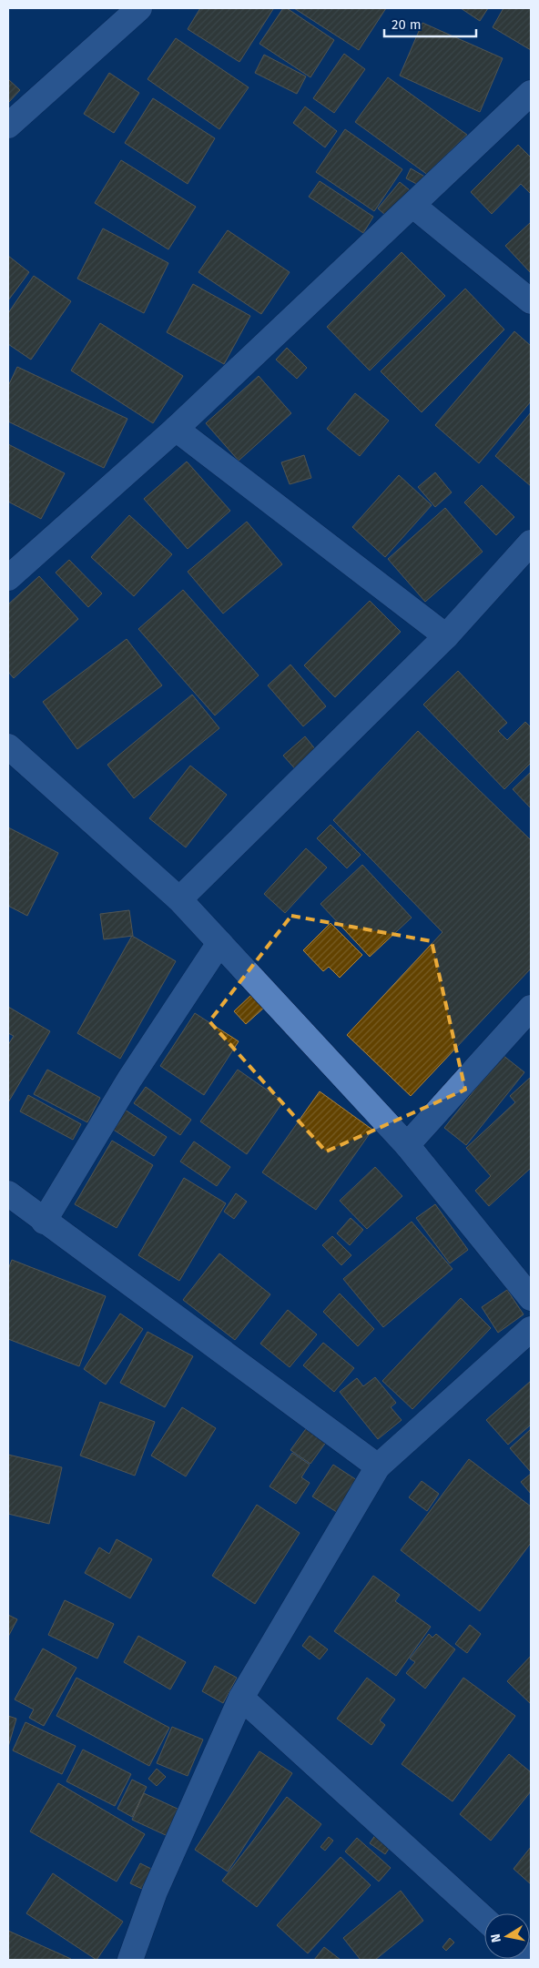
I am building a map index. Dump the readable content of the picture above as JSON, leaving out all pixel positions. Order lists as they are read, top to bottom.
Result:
{
  "scale_bar": "20 m",
  "north": "left"
}
